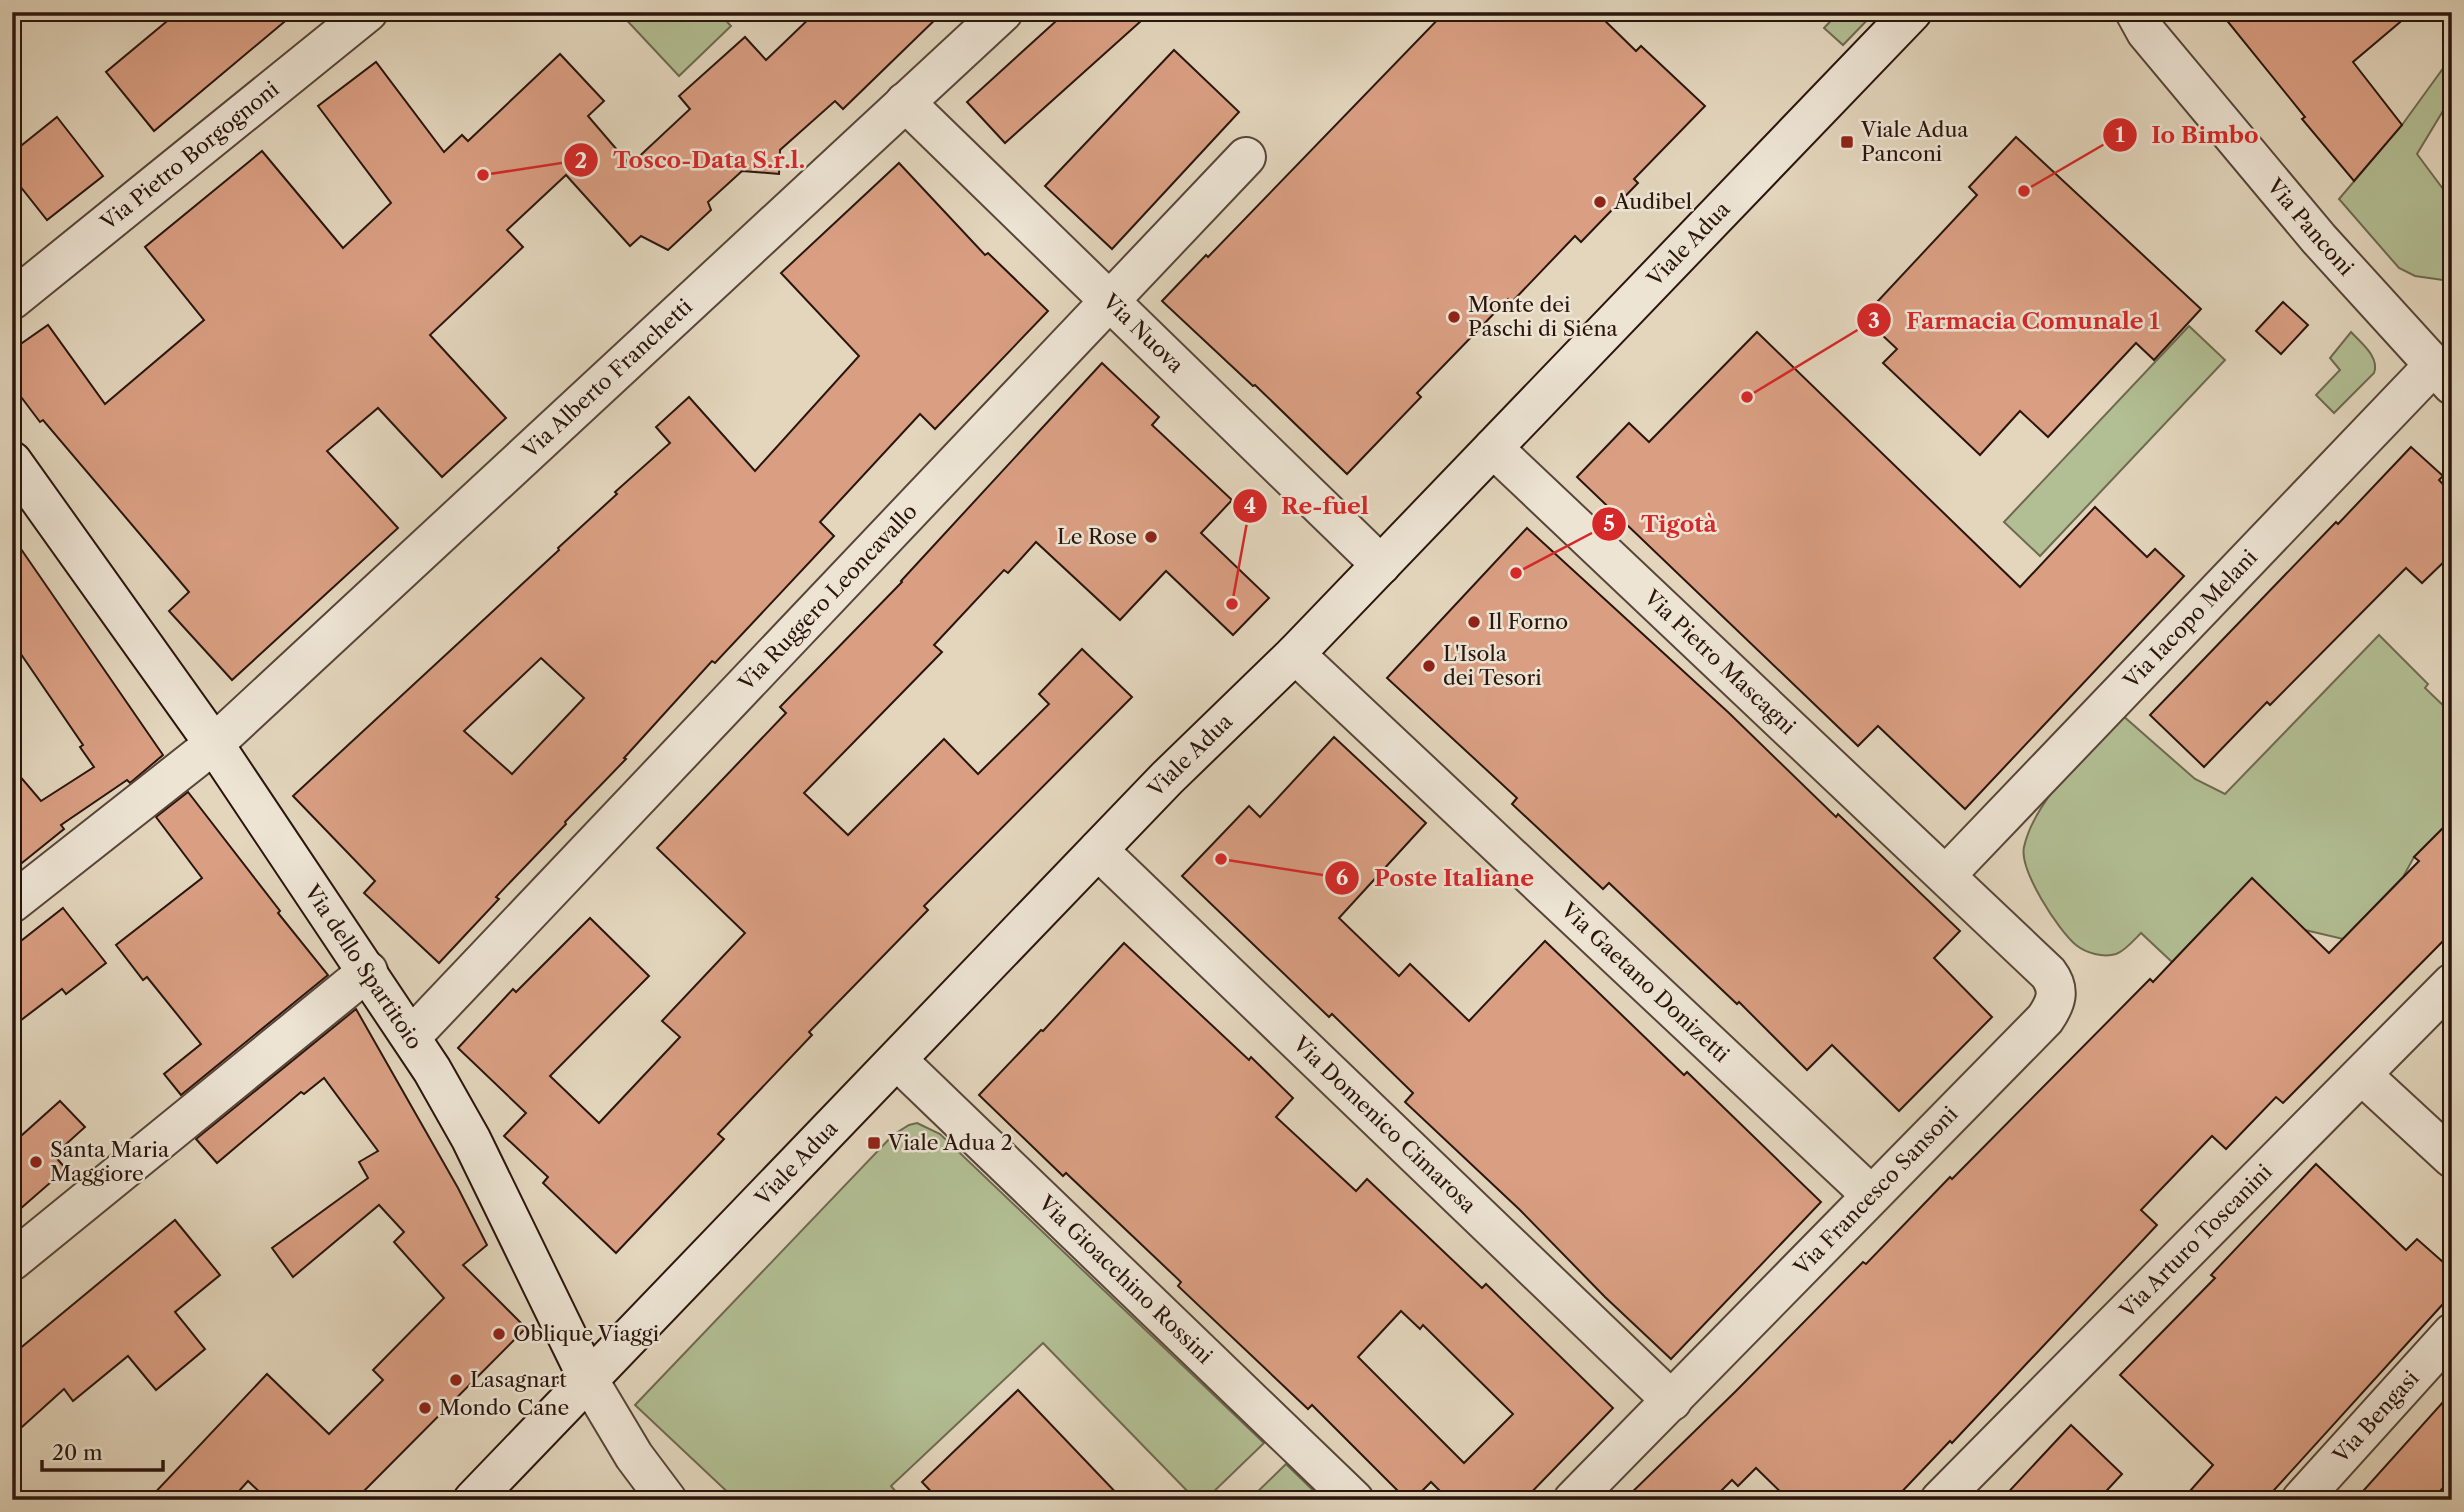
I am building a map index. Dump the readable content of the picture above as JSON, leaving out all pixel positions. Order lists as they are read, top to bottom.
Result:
{
  "streets": {
    "street": [
      "Via Pietro Borgognoni",
      "Via Panconi",
      "Viale Adua",
      "Via Nuova",
      "Via Alberto Franchetti",
      "Via Ruggero Leoncavallo",
      "Via Iacopo Melani",
      "Via Pietro Mascagni",
      "Via dello Spartitoio",
      "Via Gaetano Donizetti",
      "Via Domenico Cimarosa",
      "Via Francesco Sansoni",
      "Via Arturo Toscanini",
      "Via Gioacchino Rossini",
      "Via Bengasi"
    ]
  },
  "crossings": [
    ["Via Panconi", "Via Iacopo Melani"],
    ["Viale Adua", "Via Nuova"],
    ["Viale Adua", "Via Pietro Mascagni"],
    ["Viale Adua", "Via dello Spartitoio"],
    ["Viale Adua", "Via Gaetano Donizetti"],
    ["Viale Adua", "Via Domenico Cimarosa"],
    ["Viale Adua", "Via Gioacchino Rossini"],
    ["Via Nuova", "Via Alberto Franchetti"],
    ["Via Nuova", "Via Ruggero Leoncavallo"],
    ["Via Alberto Franchetti", "Via dello Spartitoio"],
    ["Via Ruggero Leoncavallo", "Via dello Spartitoio"],
    ["Via Iacopo Melani", "Via Pietro Mascagni"],
    ["Via Iacopo Melani", "Via Francesco Sansoni"],
    ["Via Pietro Mascagni", "Via Francesco Sansoni"],
    ["Via Gaetano Donizetti", "Via Francesco Sansoni"],
    ["Via Domenico Cimarosa", "Via Francesco Sansoni"]
  ],
  "places": {
    "transit": ["Viale Adua Panconi", "Viale Adua 2"],
    "other": [
      "Tosco-Data S.r.l.",
      "Io Bimbo",
      "Audibel",
      "Monte dei Paschi di Siena",
      "Farmacia Comunale 1",
      "Le Rose",
      "Tigotà",
      "Re-fuel",
      "Il Forno",
      "L'Isola dei Tesori",
      "Poste Italiane",
      "Santa Maria Maggiore",
      "Oblique Viaggi",
      "Lasagnart",
      "Mondo Cane"
    ]
  },
  "scale_bar": "20 m"
}
